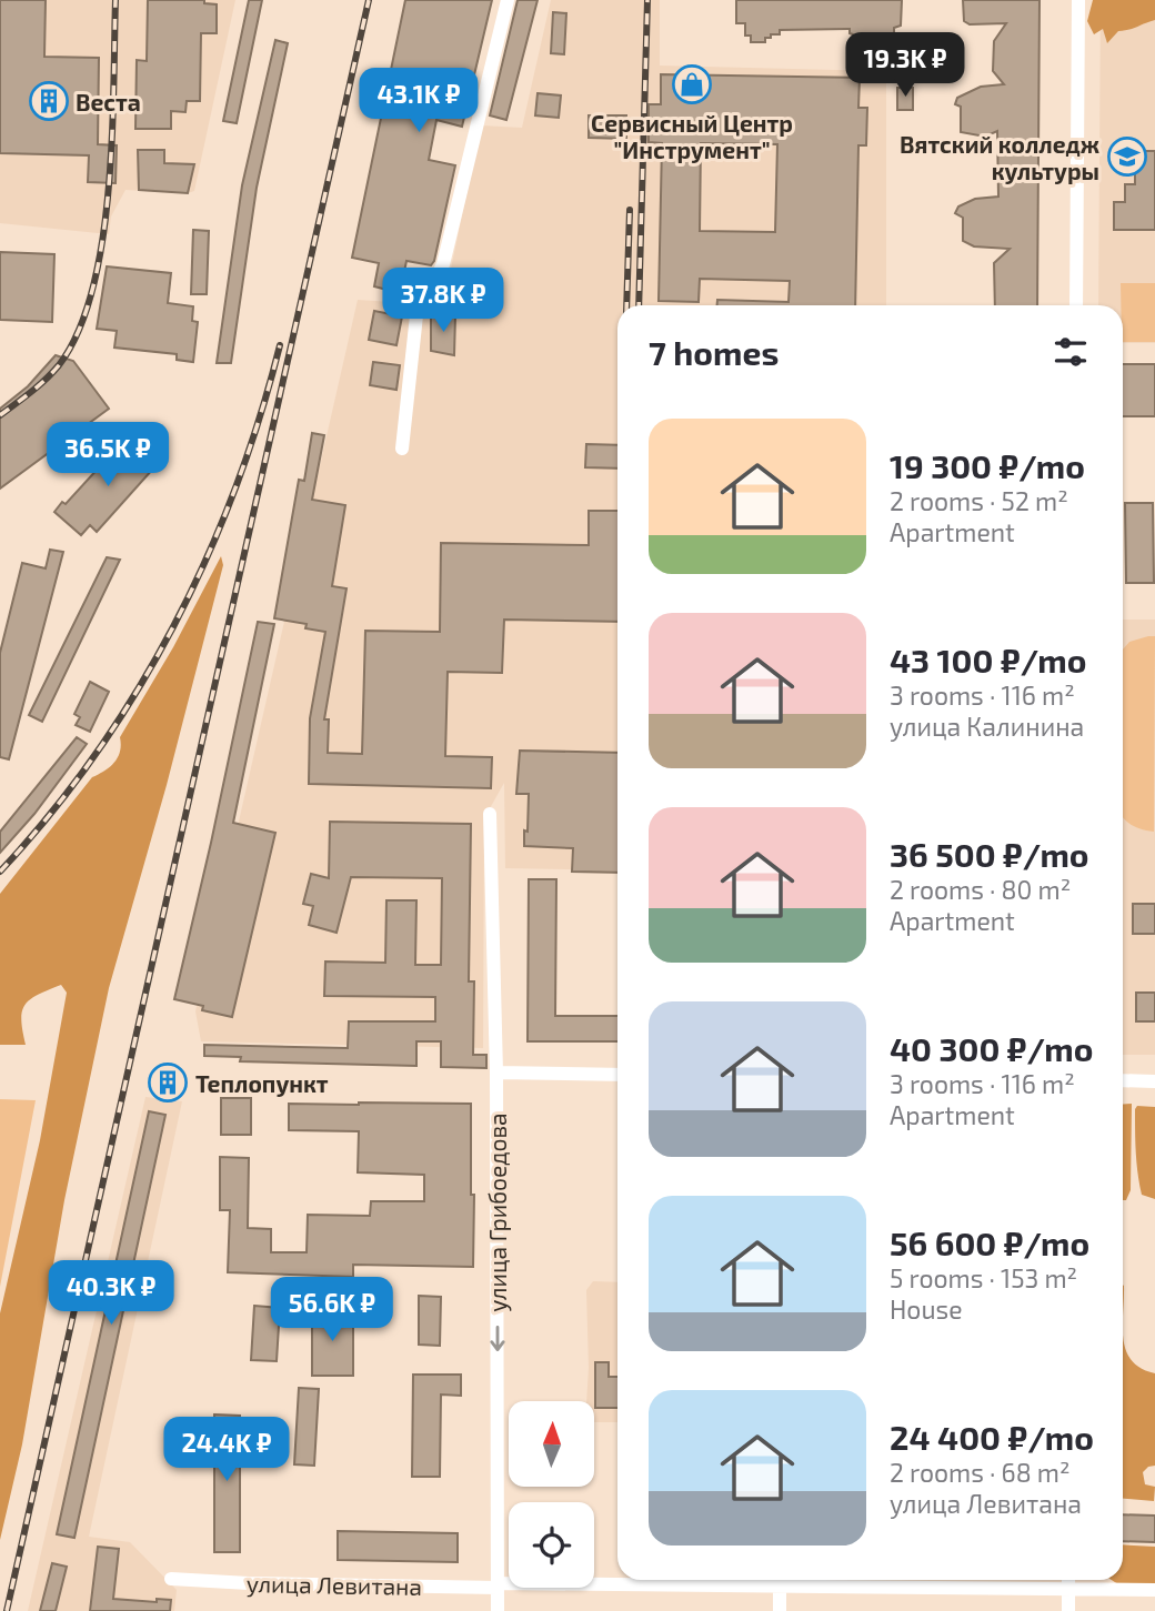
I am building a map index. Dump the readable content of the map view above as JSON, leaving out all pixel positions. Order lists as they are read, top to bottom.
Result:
{
  "streets": {
    "street": ["улица Грибоедова", "улица Левитана"]
  },
  "crossings": [
    ["улица Грибоедова", "улица Левитана"]
  ],
  "one_way": ["улица Грибоедова"],
  "places": {
    "shop": ["Сервисный Центр \"Инструмент\""],
    "building": ["Веста", "Теплопункт"],
    "school or university": ["Вятский колледж культуры"]
  },
  "north": "top",
  "page": {
    "price": [
      "19.3K ₽",
      "43.1K ₽",
      "37.8K ₽",
      "36.5K ₽",
      "40.3K ₽",
      "56.6K ₽",
      "24.4K ₽"
    ],
    "heading": "7 homes",
    "list": [
      {
        "name": "19 300 ₽/mo",
        "note": "2 rooms · 52 m² · Apartment"
      },
      {
        "name": "43 100 ₽/mo",
        "note": "3 rooms · 116 m² · улица Калинина"
      },
      {
        "name": "36 500 ₽/mo",
        "note": "2 rooms · 80 m² · Apartment"
      },
      {
        "name": "40 300 ₽/mo",
        "note": "3 rooms · 116 m² · Apartment"
      },
      {
        "name": "56 600 ₽/mo",
        "note": "5 rooms · 153 m² · House"
      },
      {
        "name": "24 400 ₽/mo",
        "note": "2 rooms · 68 m² · улица Левитана"
      }
    ]
  }
}
